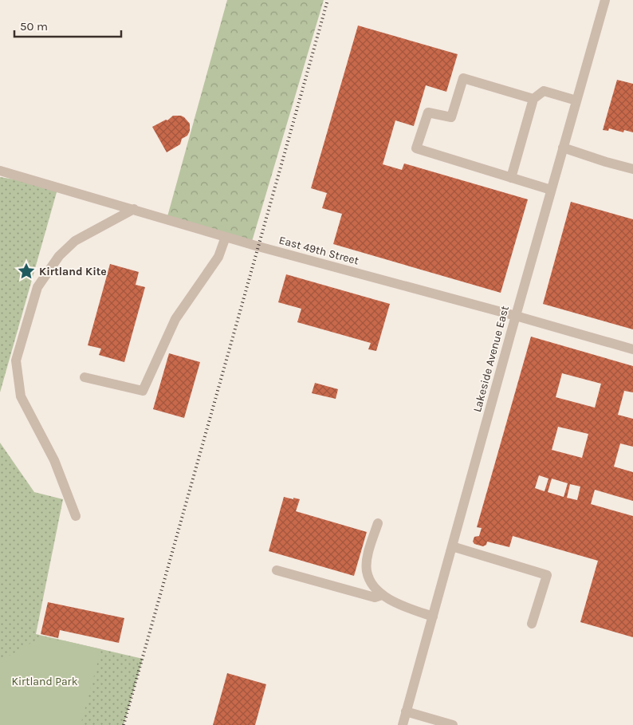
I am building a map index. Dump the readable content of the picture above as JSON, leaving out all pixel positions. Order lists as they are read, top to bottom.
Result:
{
  "streets": {
    "street": ["East 49th Street", "Lakeside Avenue East"]
  },
  "crossings": [
    ["East 49th Street", "Lakeside Avenue East"]
  ],
  "parks": ["Kirtland Park"],
  "places": {
    "place": ["Kirtland Kite"]
  },
  "scale_bar": "50 m"
}
